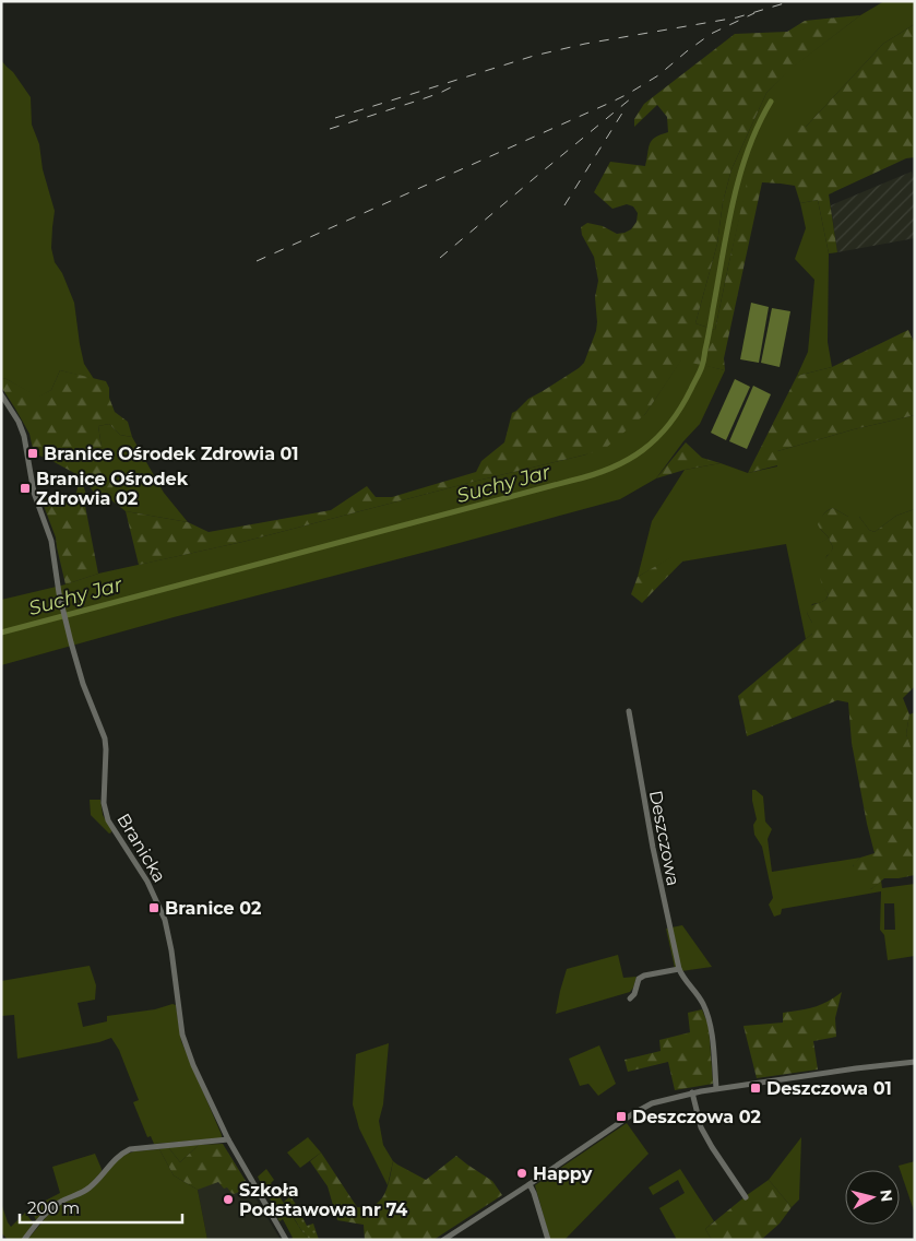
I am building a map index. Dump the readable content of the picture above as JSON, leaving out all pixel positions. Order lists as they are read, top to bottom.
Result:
{
  "streets": {
    "street": ["Deszczowa", "Branicka"]
  },
  "water": ["Suchy Jar"],
  "places": {
    "transit": [
      "Branice Ośrodek Zdrowia 01",
      "Branice Ośrodek Zdrowia 02",
      "Branice 02",
      "Deszczowa 01",
      "Deszczowa 02"
    ],
    "other": ["Happy", "Szkoła Podstawowa nr 74"]
  },
  "scale_bar": "200 m",
  "north": "right"
}
